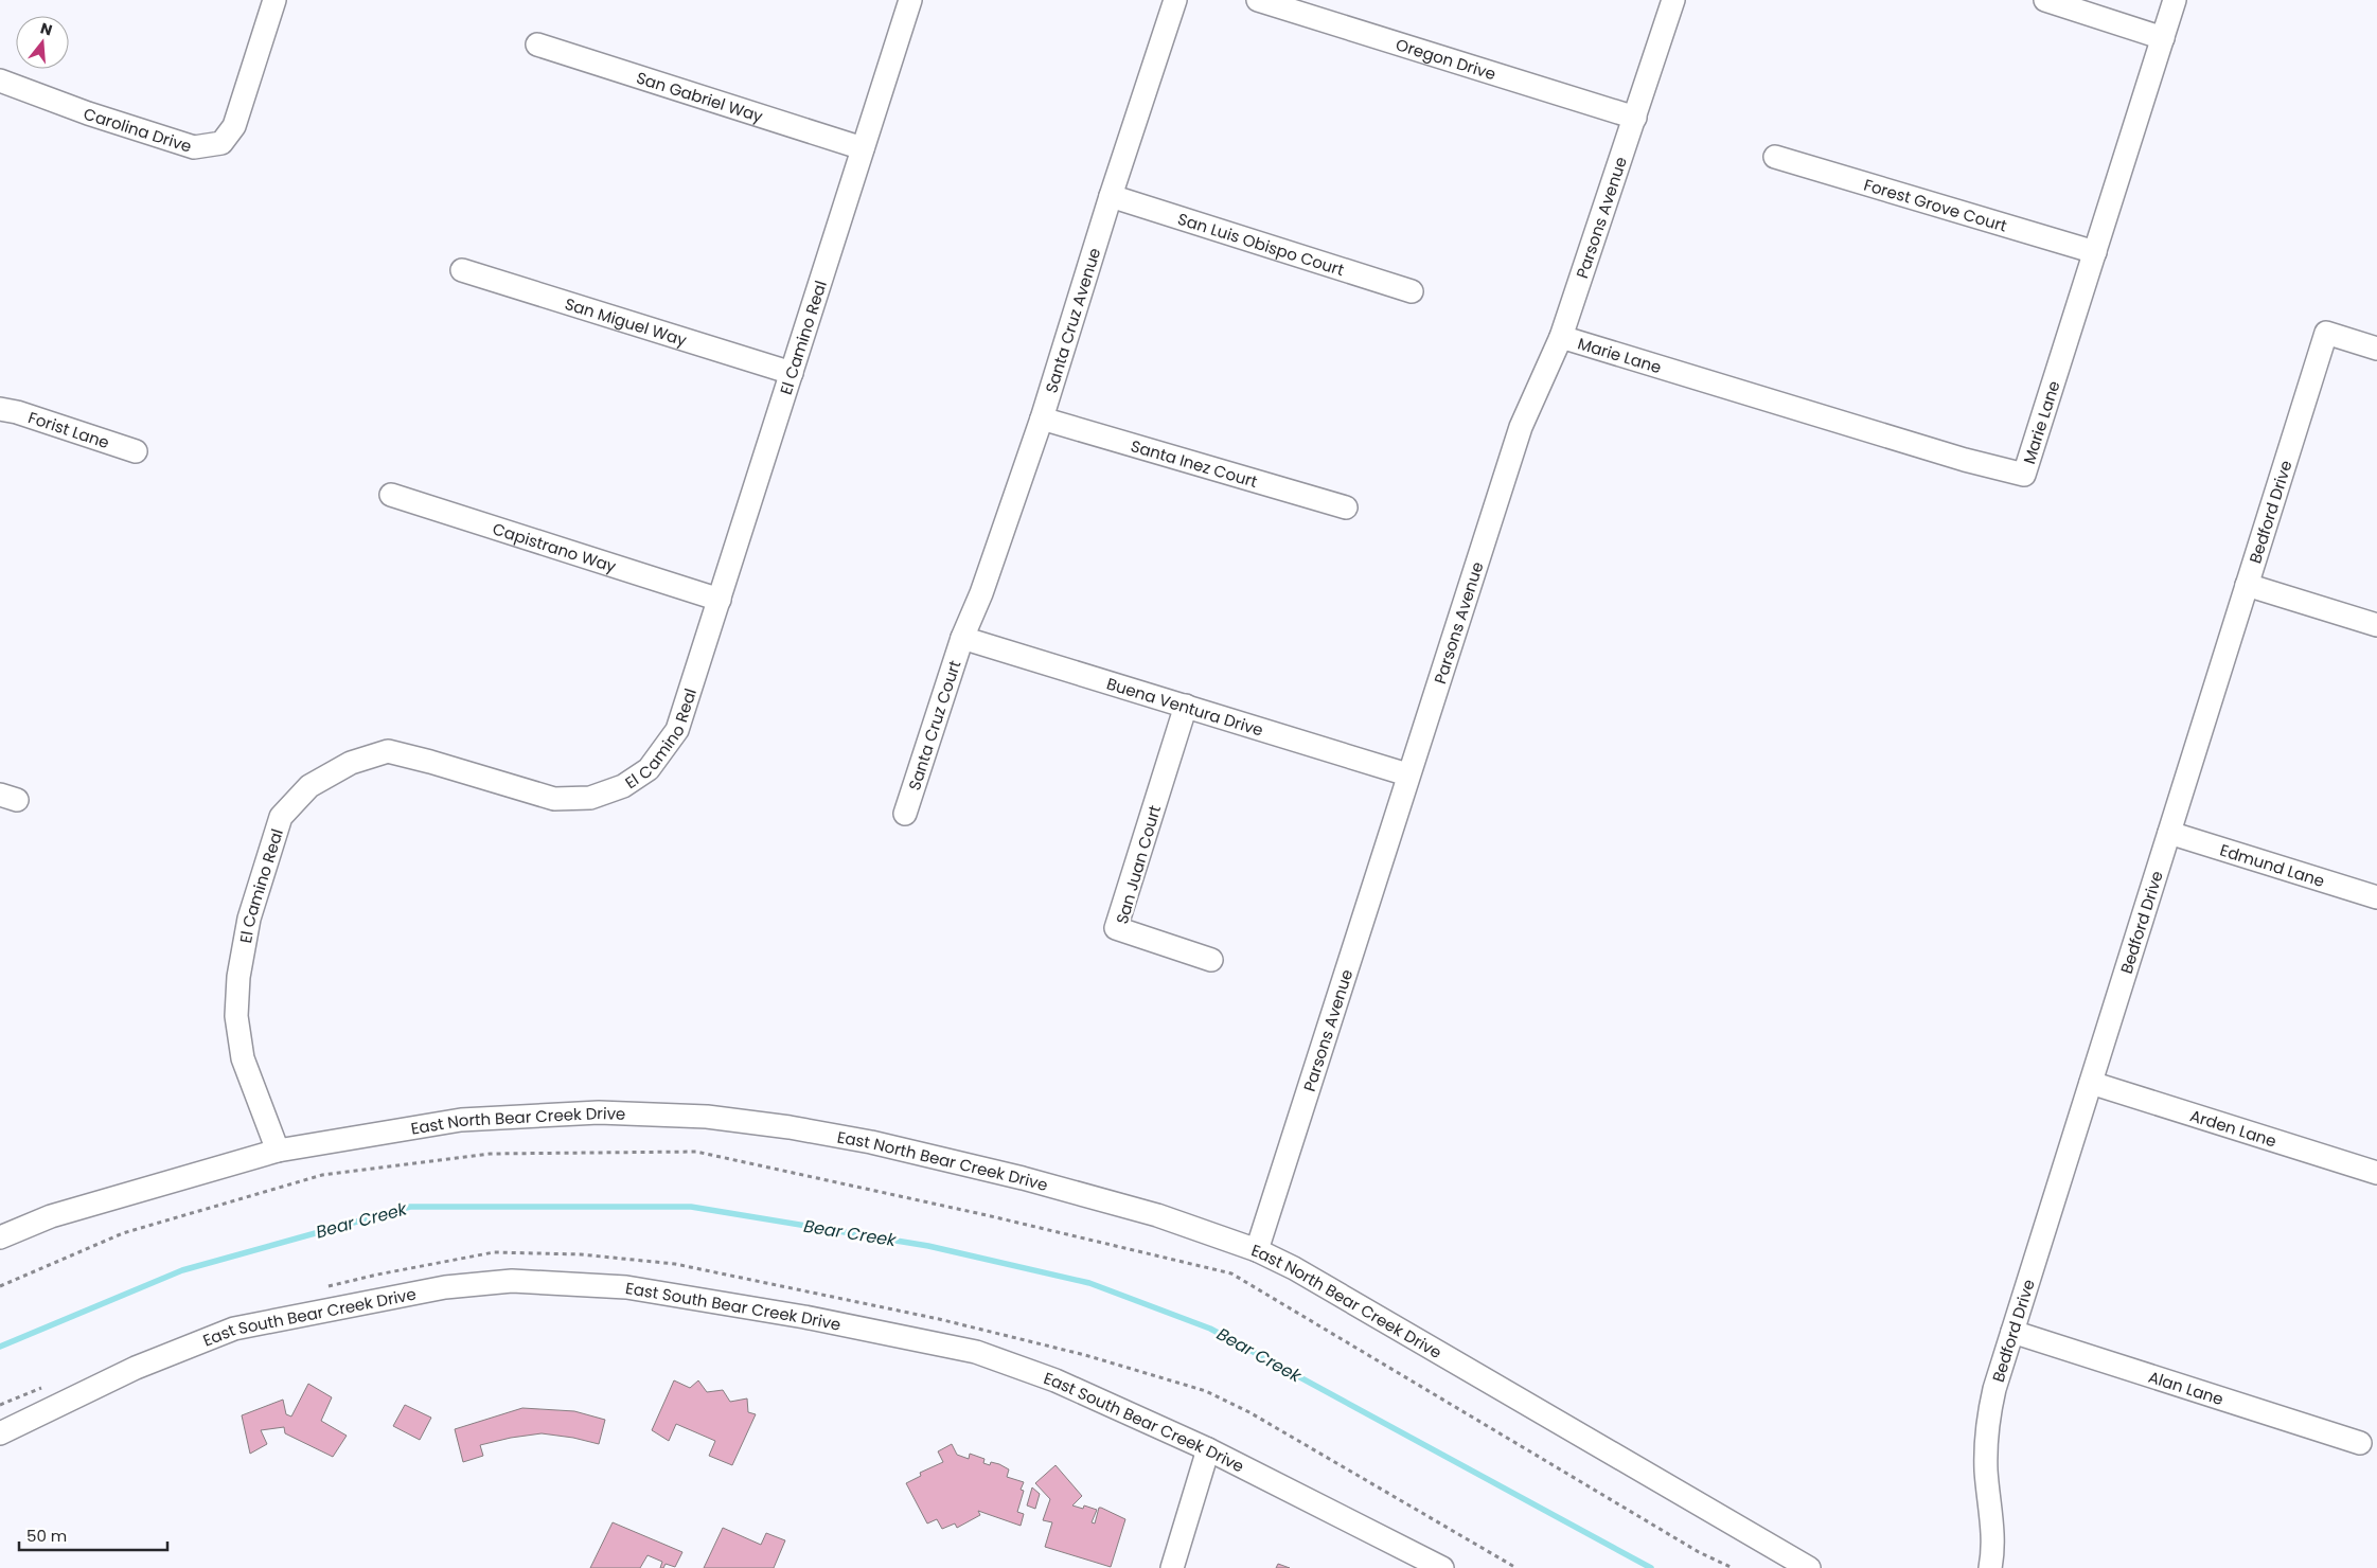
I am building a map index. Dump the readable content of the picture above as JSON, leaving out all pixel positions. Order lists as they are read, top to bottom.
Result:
{
  "streets": {
    "street": [
      "Oregon Drive",
      "San Gabriel Way",
      "Carolina Drive",
      "Forest Grove Court",
      "Parsons Avenue",
      "San Luis Obispo Court",
      "Santa Cruz Avenue",
      "San Miguel Way",
      "El Camino Real",
      "Marie Lane",
      "Forist Lane",
      "Santa Inez Court",
      "Bedford Drive",
      "Capistrano Way",
      "Buena Ventura Drive",
      "Santa Cruz Court",
      "San Juan Court",
      "Edmund Lane",
      "East North Bear Creek Drive",
      "Arden Lane",
      "East South Bear Creek Drive",
      "Alan Lane"
    ]
  },
  "crossings": [
    ["Oregon Drive", "Parsons Avenue"],
    ["San Gabriel Way", "El Camino Real"],
    ["Forest Grove Court", "Marie Lane"],
    ["Parsons Avenue", "Marie Lane"],
    ["Parsons Avenue", "Buena Ventura Drive"],
    ["Parsons Avenue", "East North Bear Creek Drive"],
    ["San Luis Obispo Court", "Santa Cruz Avenue"],
    ["Santa Cruz Avenue", "Santa Inez Court"],
    ["Santa Cruz Avenue", "Buena Ventura Drive"],
    ["Santa Cruz Avenue", "Santa Cruz Court"],
    ["San Miguel Way", "El Camino Real"],
    ["El Camino Real", "Capistrano Way"],
    ["El Camino Real", "East North Bear Creek Drive"],
    ["Bedford Drive", "Edmund Lane"],
    ["Bedford Drive", "Arden Lane"],
    ["Bedford Drive", "Alan Lane"],
    ["Buena Ventura Drive", "Santa Cruz Court"],
    ["Buena Ventura Drive", "San Juan Court"]
  ],
  "water": ["Bear Creek"],
  "scale_bar": "50 m",
  "north": "top"
}
